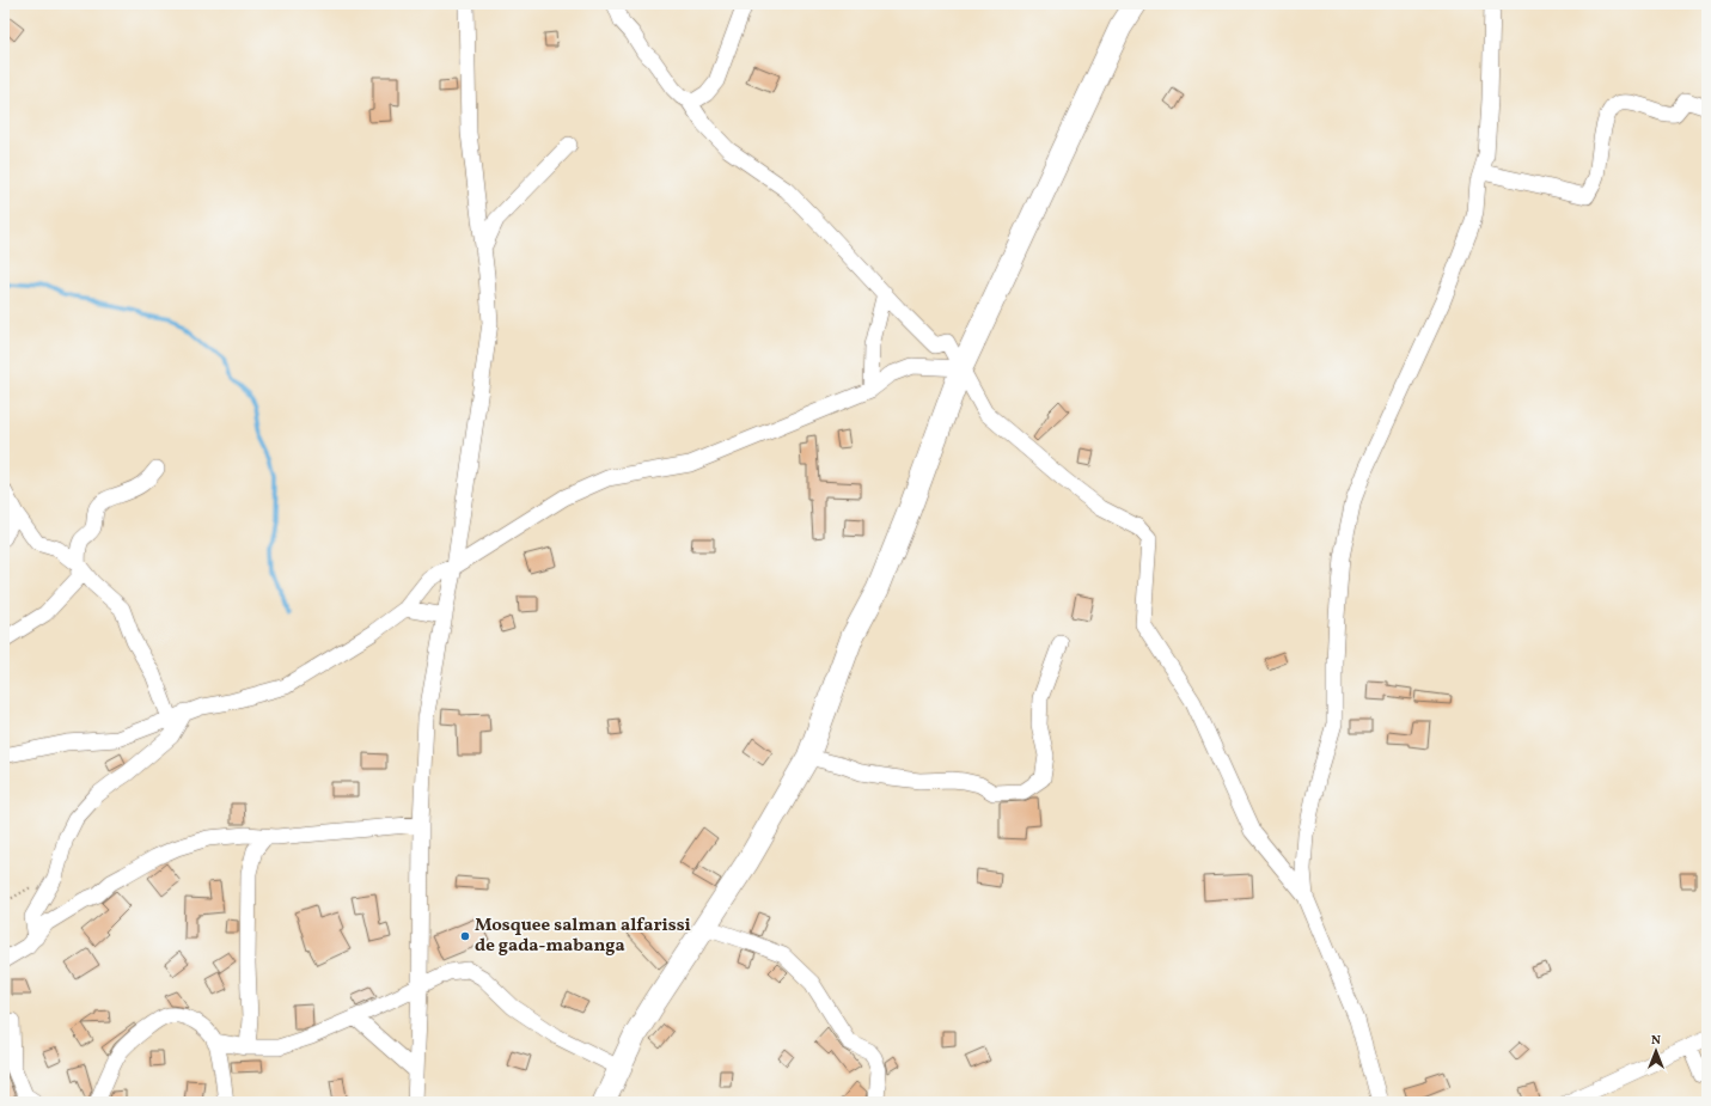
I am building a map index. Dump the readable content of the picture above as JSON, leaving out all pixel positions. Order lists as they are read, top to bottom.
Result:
{
  "places": ["Mosquee salman alfarissi de gada-mabanga"],
  "north": "top"
}
